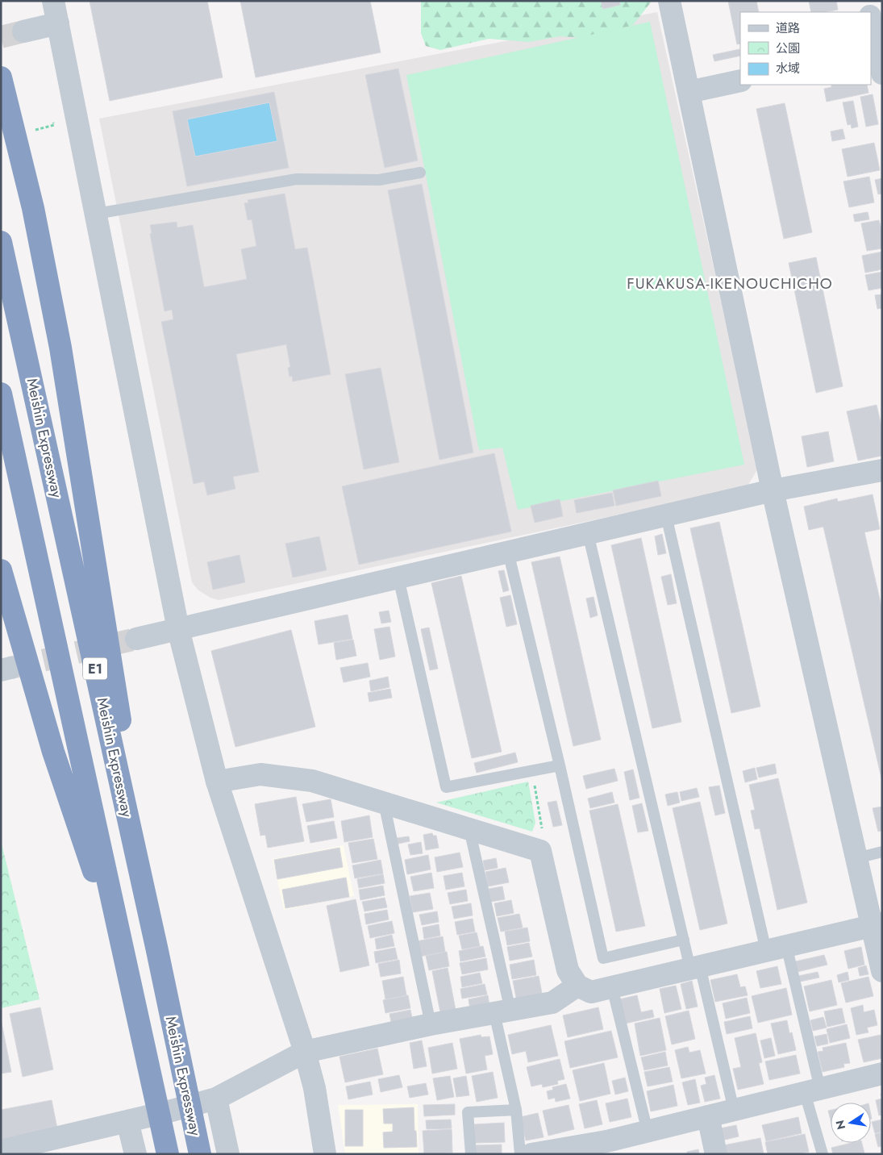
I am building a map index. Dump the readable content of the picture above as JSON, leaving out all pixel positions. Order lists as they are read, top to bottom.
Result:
{
  "streets": {
    "highway": ["Meishin Expressway", "E1"]
  },
  "districts": ["FUKAKUSA-IKENOUCHICHO"],
  "legend": ["道路", "公園", "水域"],
  "north": "left"
}
